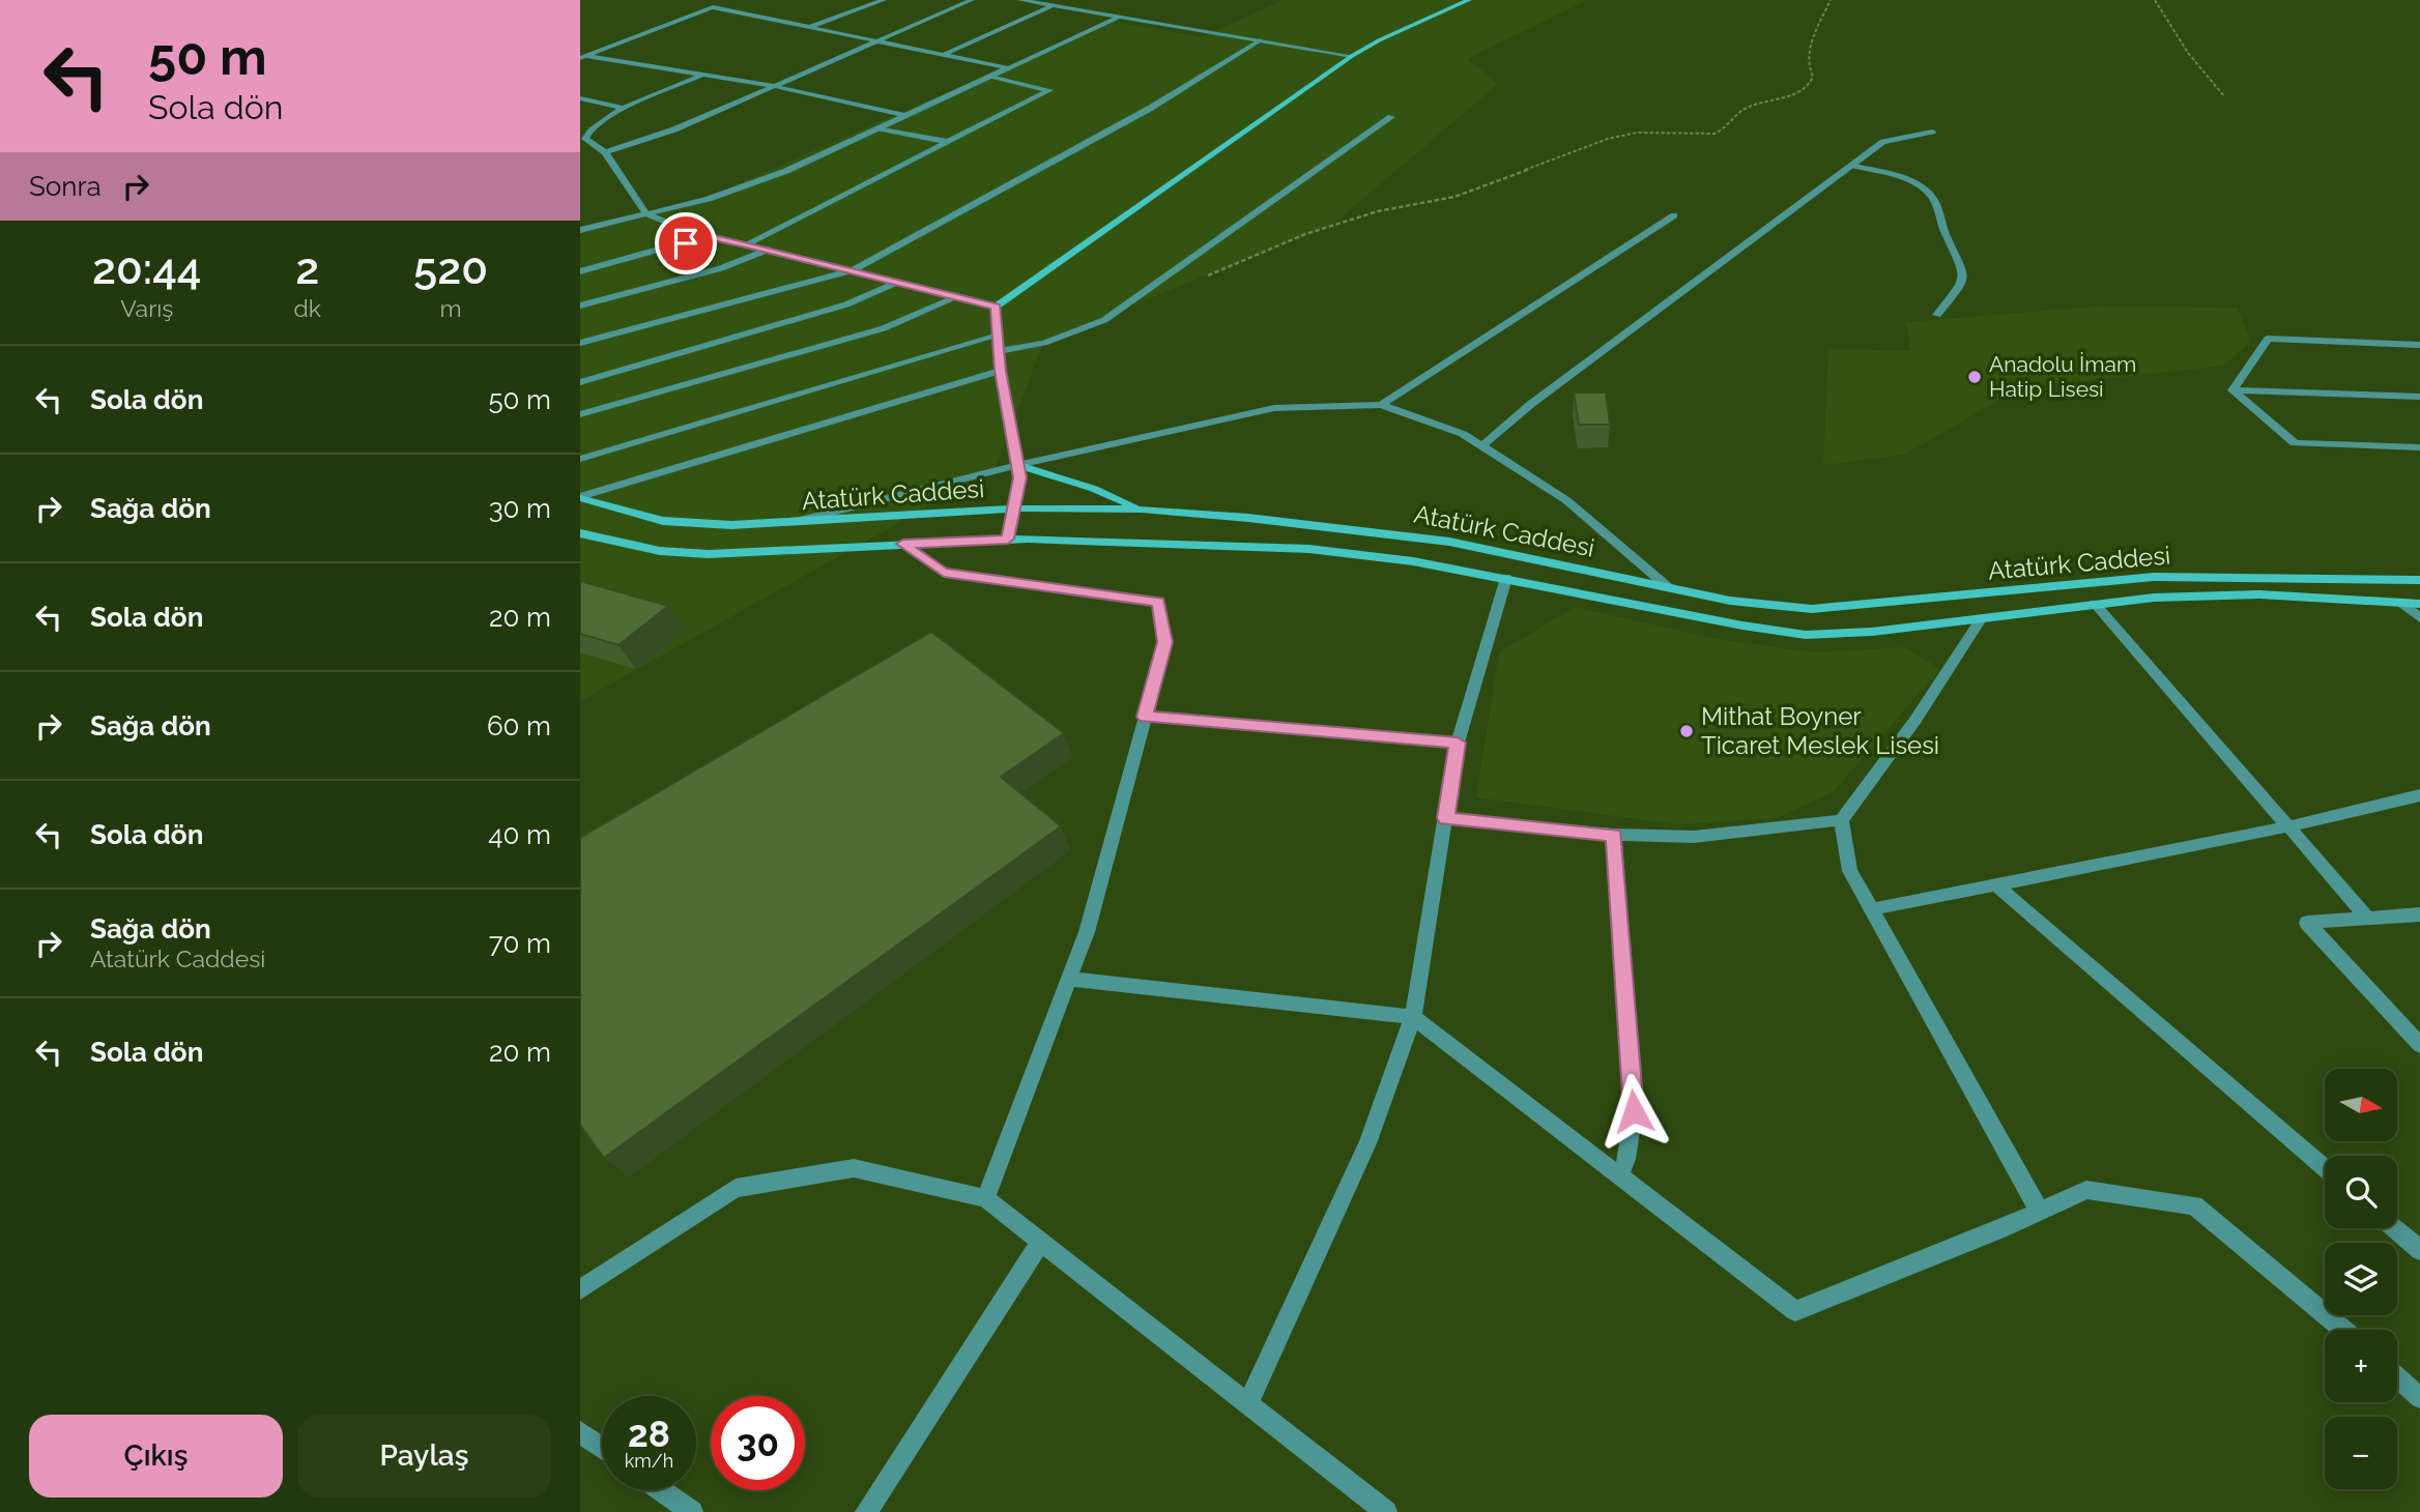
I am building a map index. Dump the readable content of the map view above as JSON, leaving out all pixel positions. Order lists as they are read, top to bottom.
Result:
{
  "streets": {
    "main road": ["Atatürk Caddesi"]
  },
  "places": ["Anadolu İmam Hatip Lisesi", "Mithat Boyner Ticaret Meslek Lisesi"],
  "north": "right",
  "page": {
    "turn": ["50 m", "Sola dön"],
    "then": "Sonra",
    "eta": [
      "20:44",
      "Varış",
      "2",
      "dk",
      "520",
      "m"
    ],
    "list": [
      {
        "name": "Sola dön",
        "value": "50 m"
      },
      {
        "name": "Sağa dön",
        "value": "30 m"
      },
      {
        "name": "Sola dön",
        "value": "20 m"
      },
      {
        "name": "Sağa dön",
        "value": "60 m"
      },
      {
        "name": "Sola dön",
        "value": "40 m"
      },
      {
        "name": "Sağa dön",
        "note": "Atatürk Caddesi",
        "value": "70 m"
      },
      {
        "name": "Sola dön",
        "value": "20 m"
      }
    ],
    "map_buttons": ["+", "−"],
    "speed": "28 km/h",
    "limit": "30",
    "buttons": ["Çıkış", "Paylaş"]
  }
}
